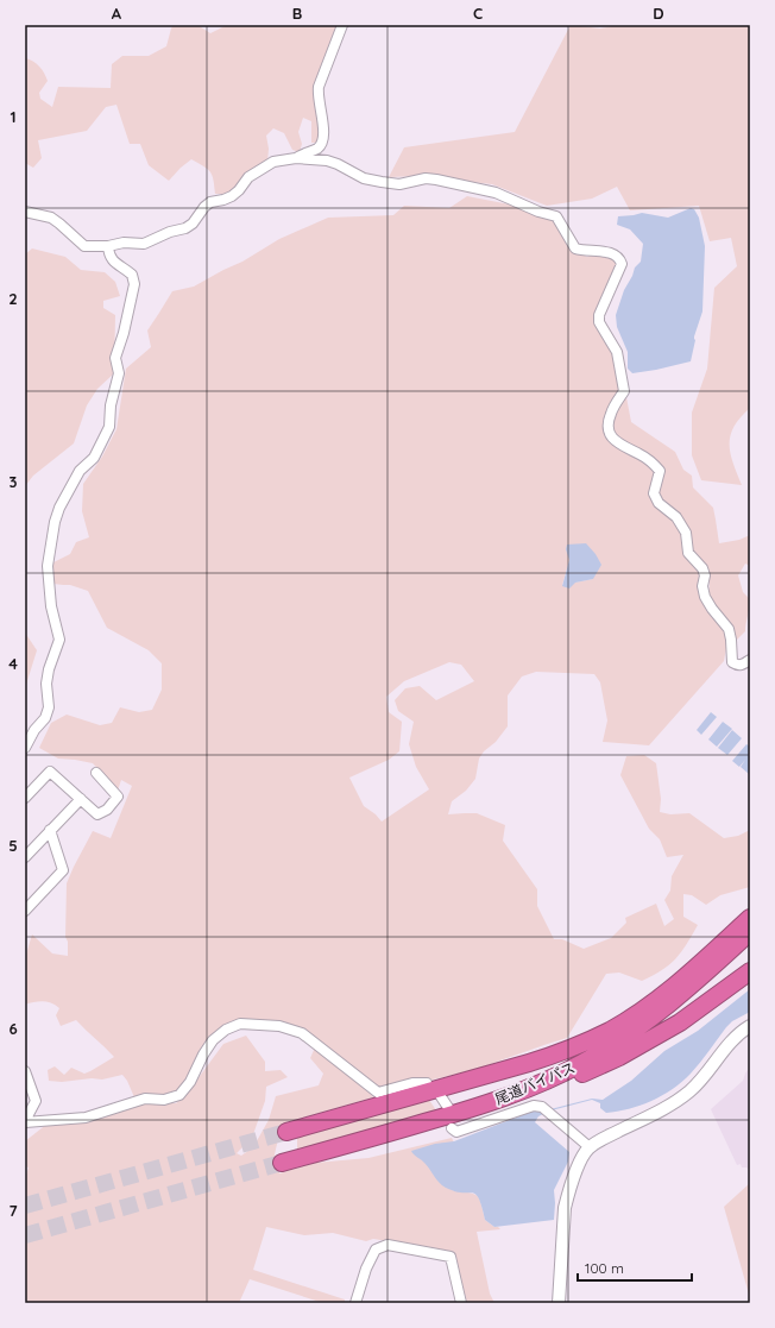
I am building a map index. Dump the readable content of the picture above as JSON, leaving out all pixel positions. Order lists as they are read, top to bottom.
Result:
{
  "streets": {
    "highway": ["尾道バイパス"]
  },
  "scale_bar": "100 m",
  "grid": {
    "columns": [
      "A",
      "B",
      "C",
      "D"
    ],
    "rows": [
      "1",
      "2",
      "3",
      "4",
      "5",
      "6",
      "7"
    ]
  }
}
